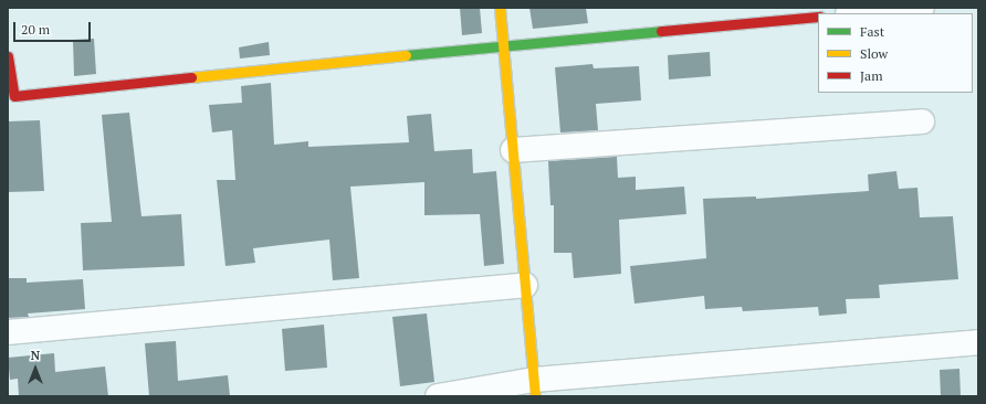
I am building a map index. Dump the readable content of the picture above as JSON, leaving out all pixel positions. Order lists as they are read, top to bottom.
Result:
{
  "legend": ["Fast", "Slow", "Jam"],
  "scale_bar": "20 m",
  "north": "top"
}
